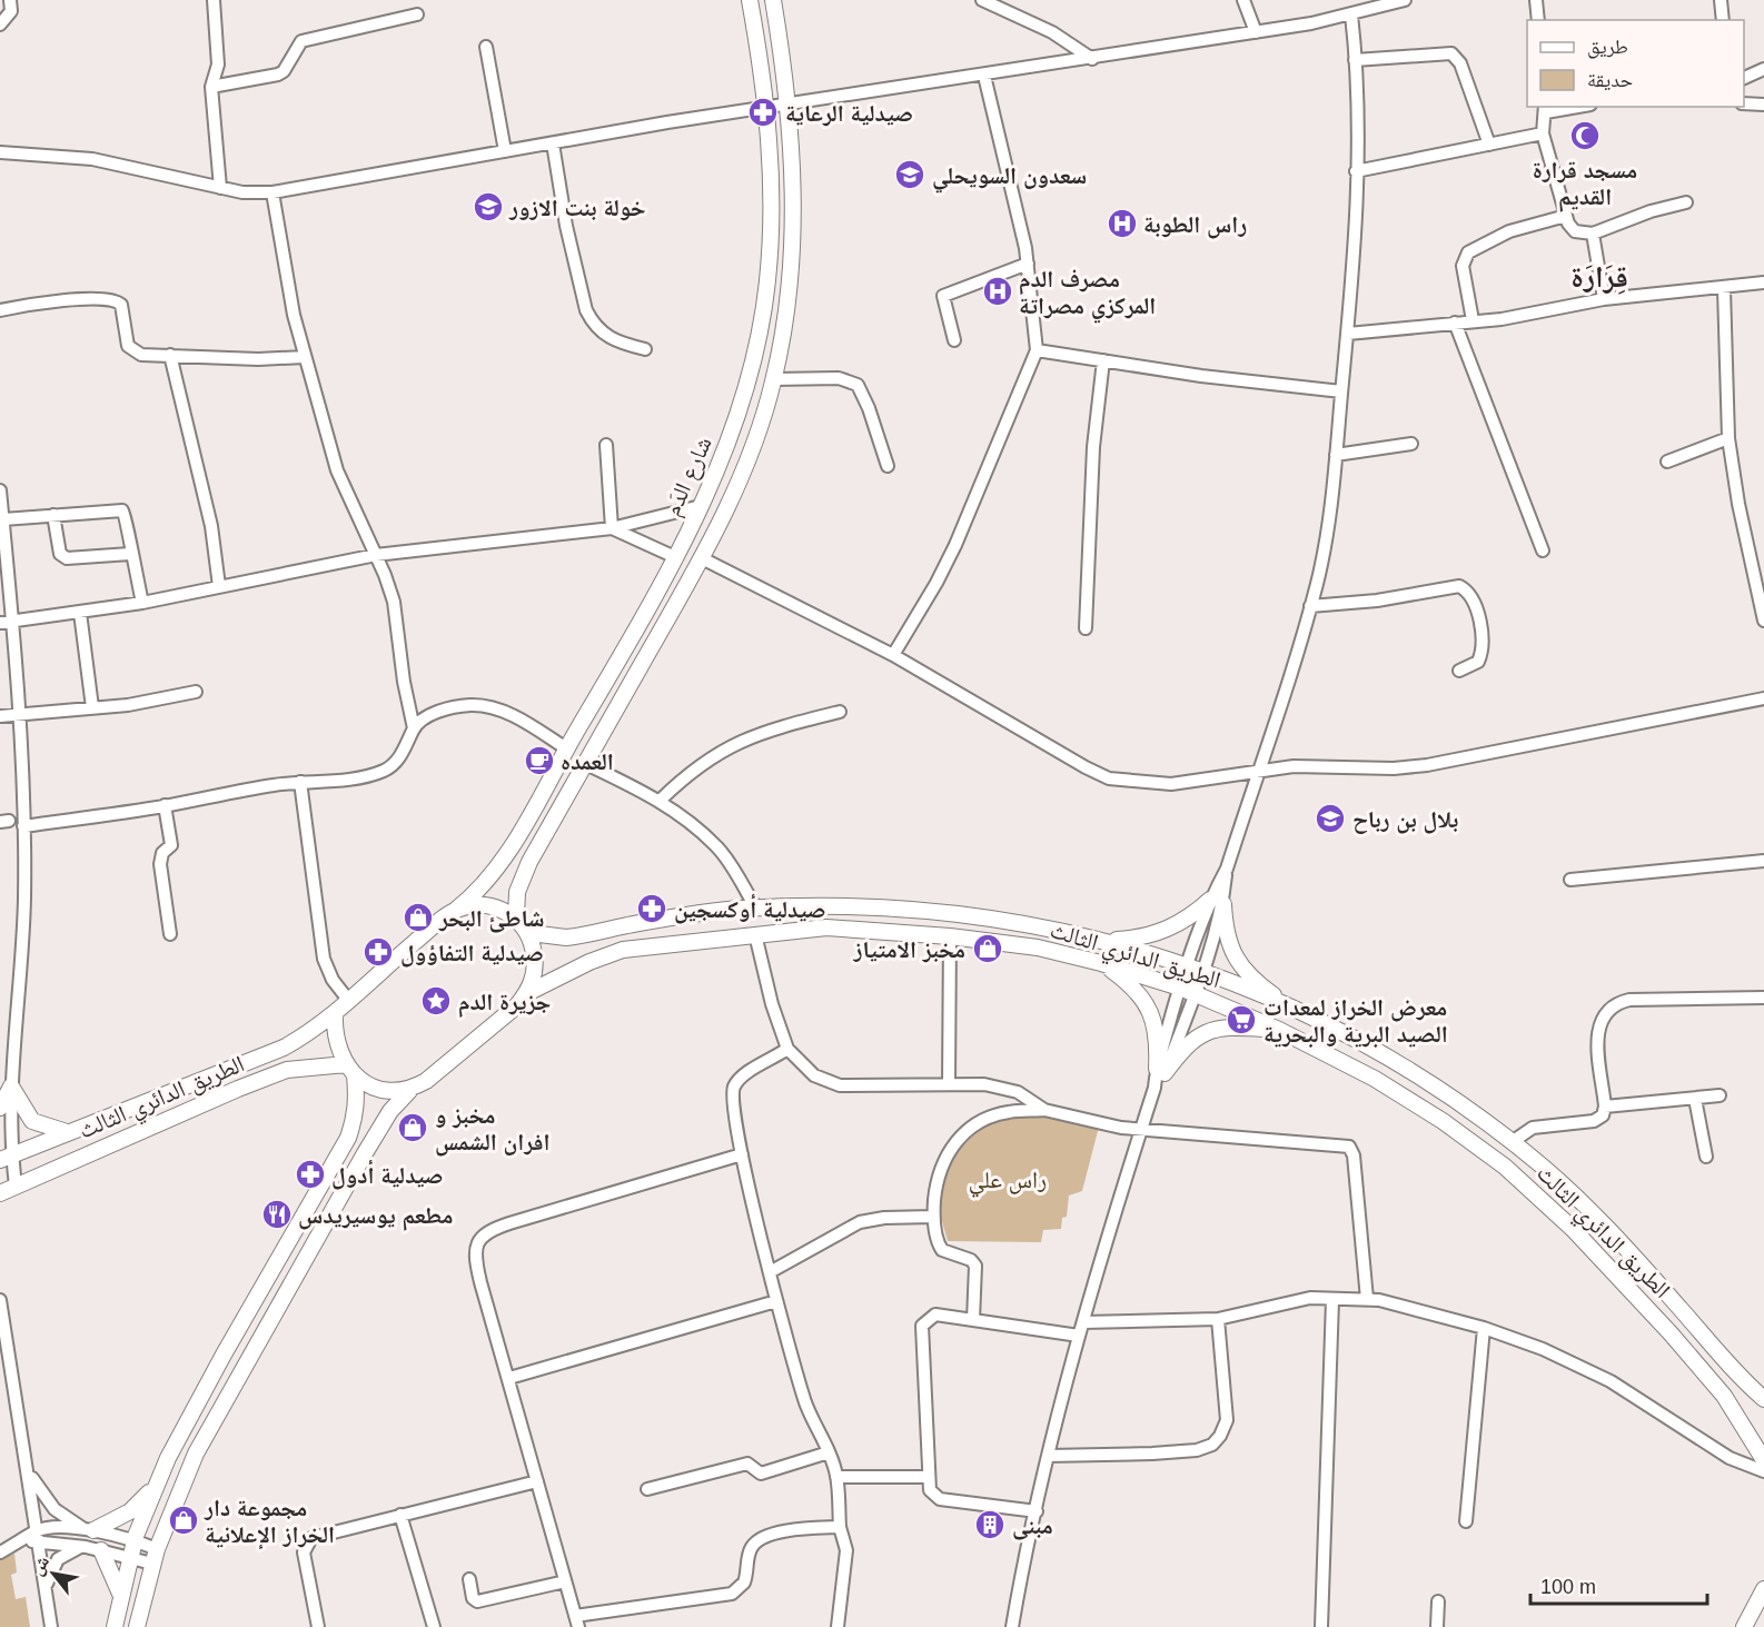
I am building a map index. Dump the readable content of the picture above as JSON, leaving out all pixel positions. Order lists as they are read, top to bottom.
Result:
{
  "streets": {
    "main road": ["شارع الدَم", "الطريق الدائري الثالث"]
  },
  "crossings": [
    ["شارع الدَم", "الطريق الدائري الثالث"]
  ],
  "districts": ["قِرَارَة"],
  "parks": ["راس علي"],
  "places": {
    "pharmacy": [
      "صيدلية الرعاية",
      "صيدلية أوكسجين",
      "صيدلية التفاؤول",
      "صيدلية أدول"
    ],
    "mosque": ["مسجد قرارة القديم"],
    "school or university": ["سعدون السويحلي", "خولة بنت الازور", "بلال بن رباح"],
    "hospital": ["راس الطوبة", "مصرف الدم المركزي مصراتة"],
    "cafe": ["العمده"],
    "shop": [
      "شاطئ البحر",
      "مخبز اﻻمتياز",
      "مخبز و افران الشمس",
      "مجموعة دار الخراز اﻹعلانية"
    ],
    "place": ["جزيرة الدم"],
    "supermarket": ["معرض الخراز لمعدات الصيد البرية والبحرية"],
    "restaurant": ["مطعم يوسيريدس"],
    "building": ["مبنى"]
  },
  "legend": ["طريق", "حديقة"],
  "scale_bar": "100 m",
  "north": "top left"
}
